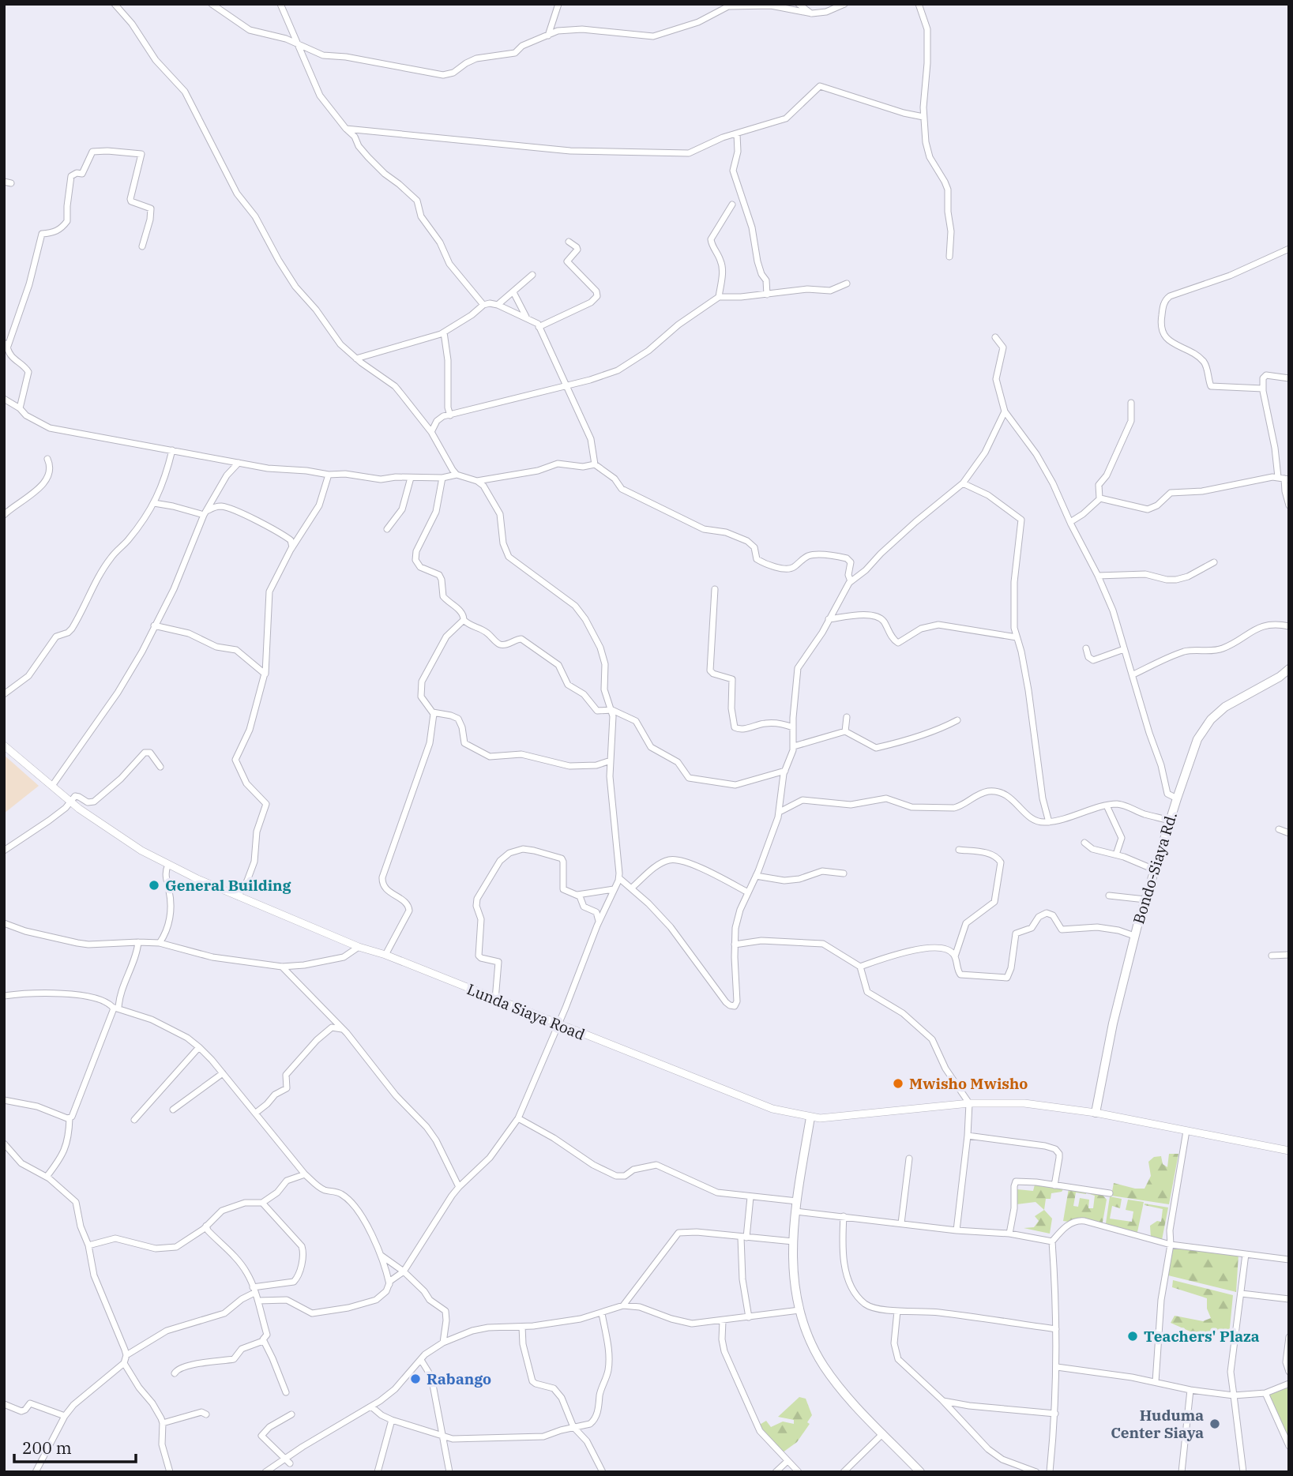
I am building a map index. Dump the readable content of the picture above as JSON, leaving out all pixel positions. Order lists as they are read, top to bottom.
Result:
{
  "streets": {
    "highway": ["Bondo-Siaya Rd."],
    "main road": ["Lunda Siaya Road"]
  },
  "crossings": [
    ["Bondo-Siaya Rd.", "Lunda Siaya Road"]
  ],
  "places": [
    "General Building",
    "Mwisho Mwisho",
    "Teachers' Plaza",
    "Rabango",
    "Huduma Center Siaya"
  ],
  "scale_bar": "200 m"
}
